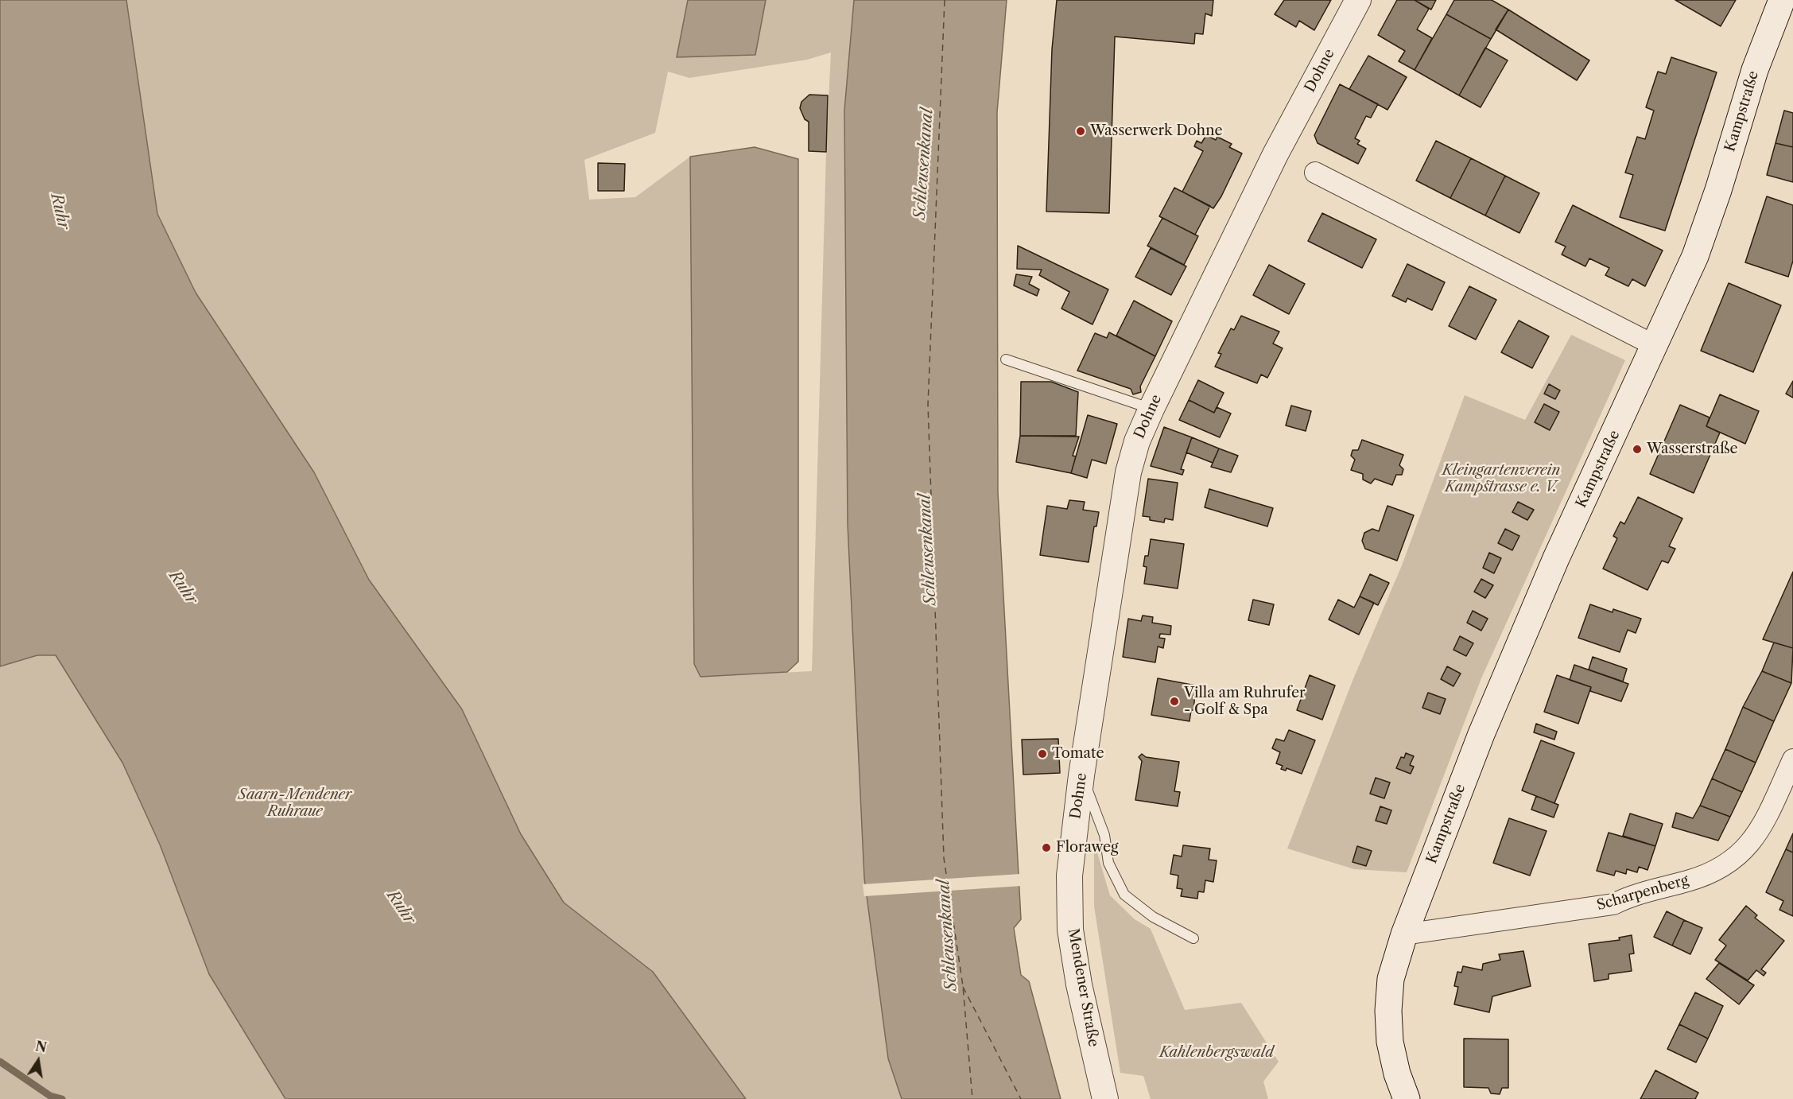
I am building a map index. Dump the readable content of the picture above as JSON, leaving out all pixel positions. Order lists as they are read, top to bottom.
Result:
{
  "streets": {
    "main road": ["Kampstraße"],
    "street": ["Dohne", "Scharpenberg", "Mendener Straße"]
  },
  "crossings": [
    ["Dohne", "Mendener Straße"],
    ["Kampstraße", "Scharpenberg"]
  ],
  "water": ["Schleusenkanal", "Ruhr"],
  "parks": ["Kleingartenverein Kampstrasse e. V.", "Saarn-Mendener Ruhraue", "Kahlenbergswald"],
  "places": [
    "Wasserwerk Dohne",
    "Wasserstraße",
    "Villa am Ruhrufer - Golf & Spa",
    "Tomate",
    "Floraweg"
  ],
  "north": "top"
}
